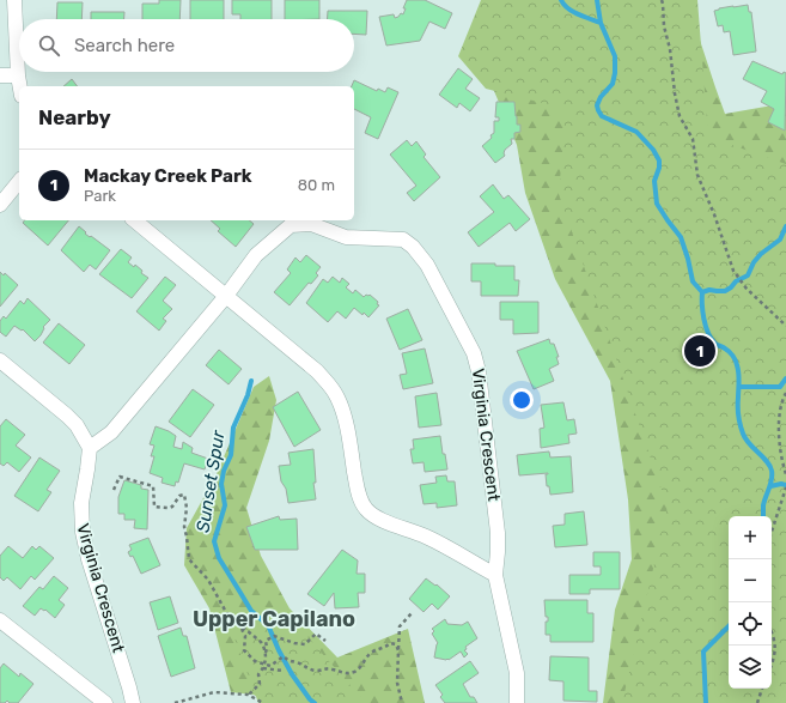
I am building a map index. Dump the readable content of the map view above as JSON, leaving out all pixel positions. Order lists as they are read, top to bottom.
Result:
{
  "streets": {
    "street": ["Virginia Crescent"]
  },
  "districts": ["Upper Capilano"],
  "water": ["Sunset Spur"],
  "page": {
    "search": "Search here",
    "heading": "Nearby",
    "list": [
      {
        "mark": "1",
        "name": "Mackay Creek Park",
        "note": "Park",
        "value": "80 m"
      }
    ],
    "pins": "1",
    "map_buttons": ["+", "−"]
  }
}
